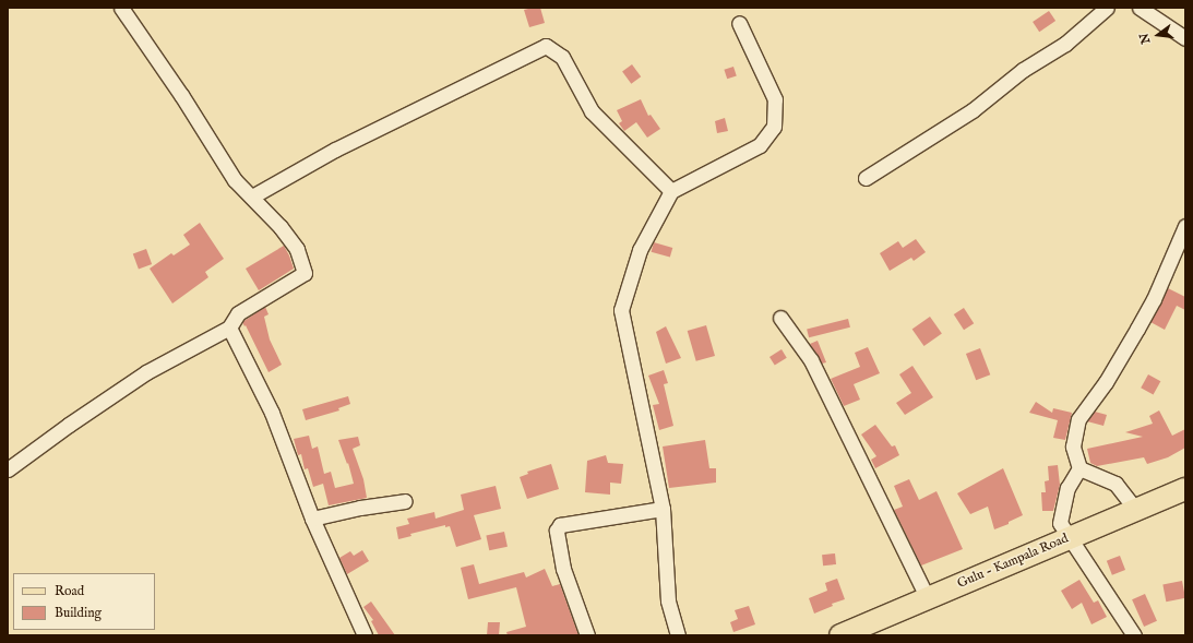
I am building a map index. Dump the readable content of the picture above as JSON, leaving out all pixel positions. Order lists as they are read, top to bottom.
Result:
{
  "streets": {
    "main road": ["Gulu - Kampala Road"]
  },
  "legend": ["Road", "Building"],
  "north": "left"
}
